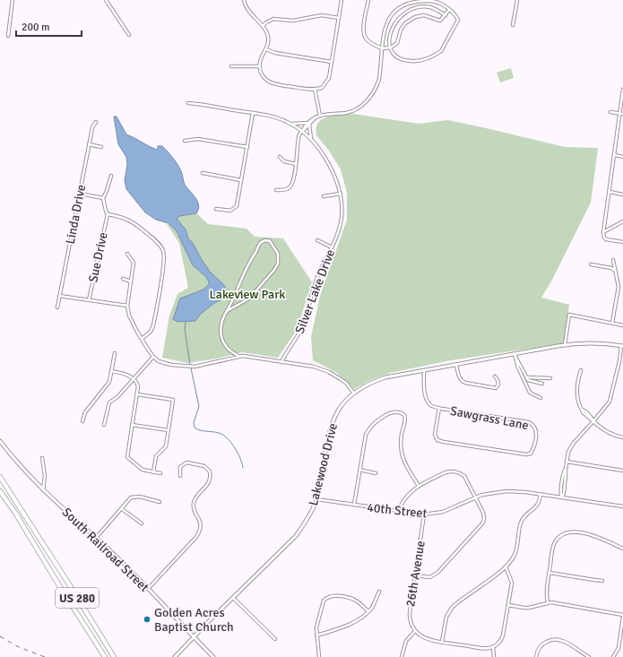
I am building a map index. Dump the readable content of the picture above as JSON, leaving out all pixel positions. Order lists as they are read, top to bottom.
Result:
{
  "streets": {
    "highway": ["US 280"],
    "street": [
      "Linda Drive",
      "Sue Drive",
      "Silver Lake Drive",
      "Sawgrass Lane",
      "Lakewood Drive",
      "40th Street",
      "South Railroad Street",
      "26th Avenue"
    ]
  },
  "crossings": [
    ["Sawgrass Lane", "Lakewood Drive"],
    ["Lakewood Drive", "40th Street"],
    ["Lakewood Drive", "South Railroad Street"],
    ["40th Street", "26th Avenue"]
  ],
  "parks": ["Lakeview Park"],
  "places": ["Golden Acres Baptist Church"],
  "scale_bar": "200 m"
}
